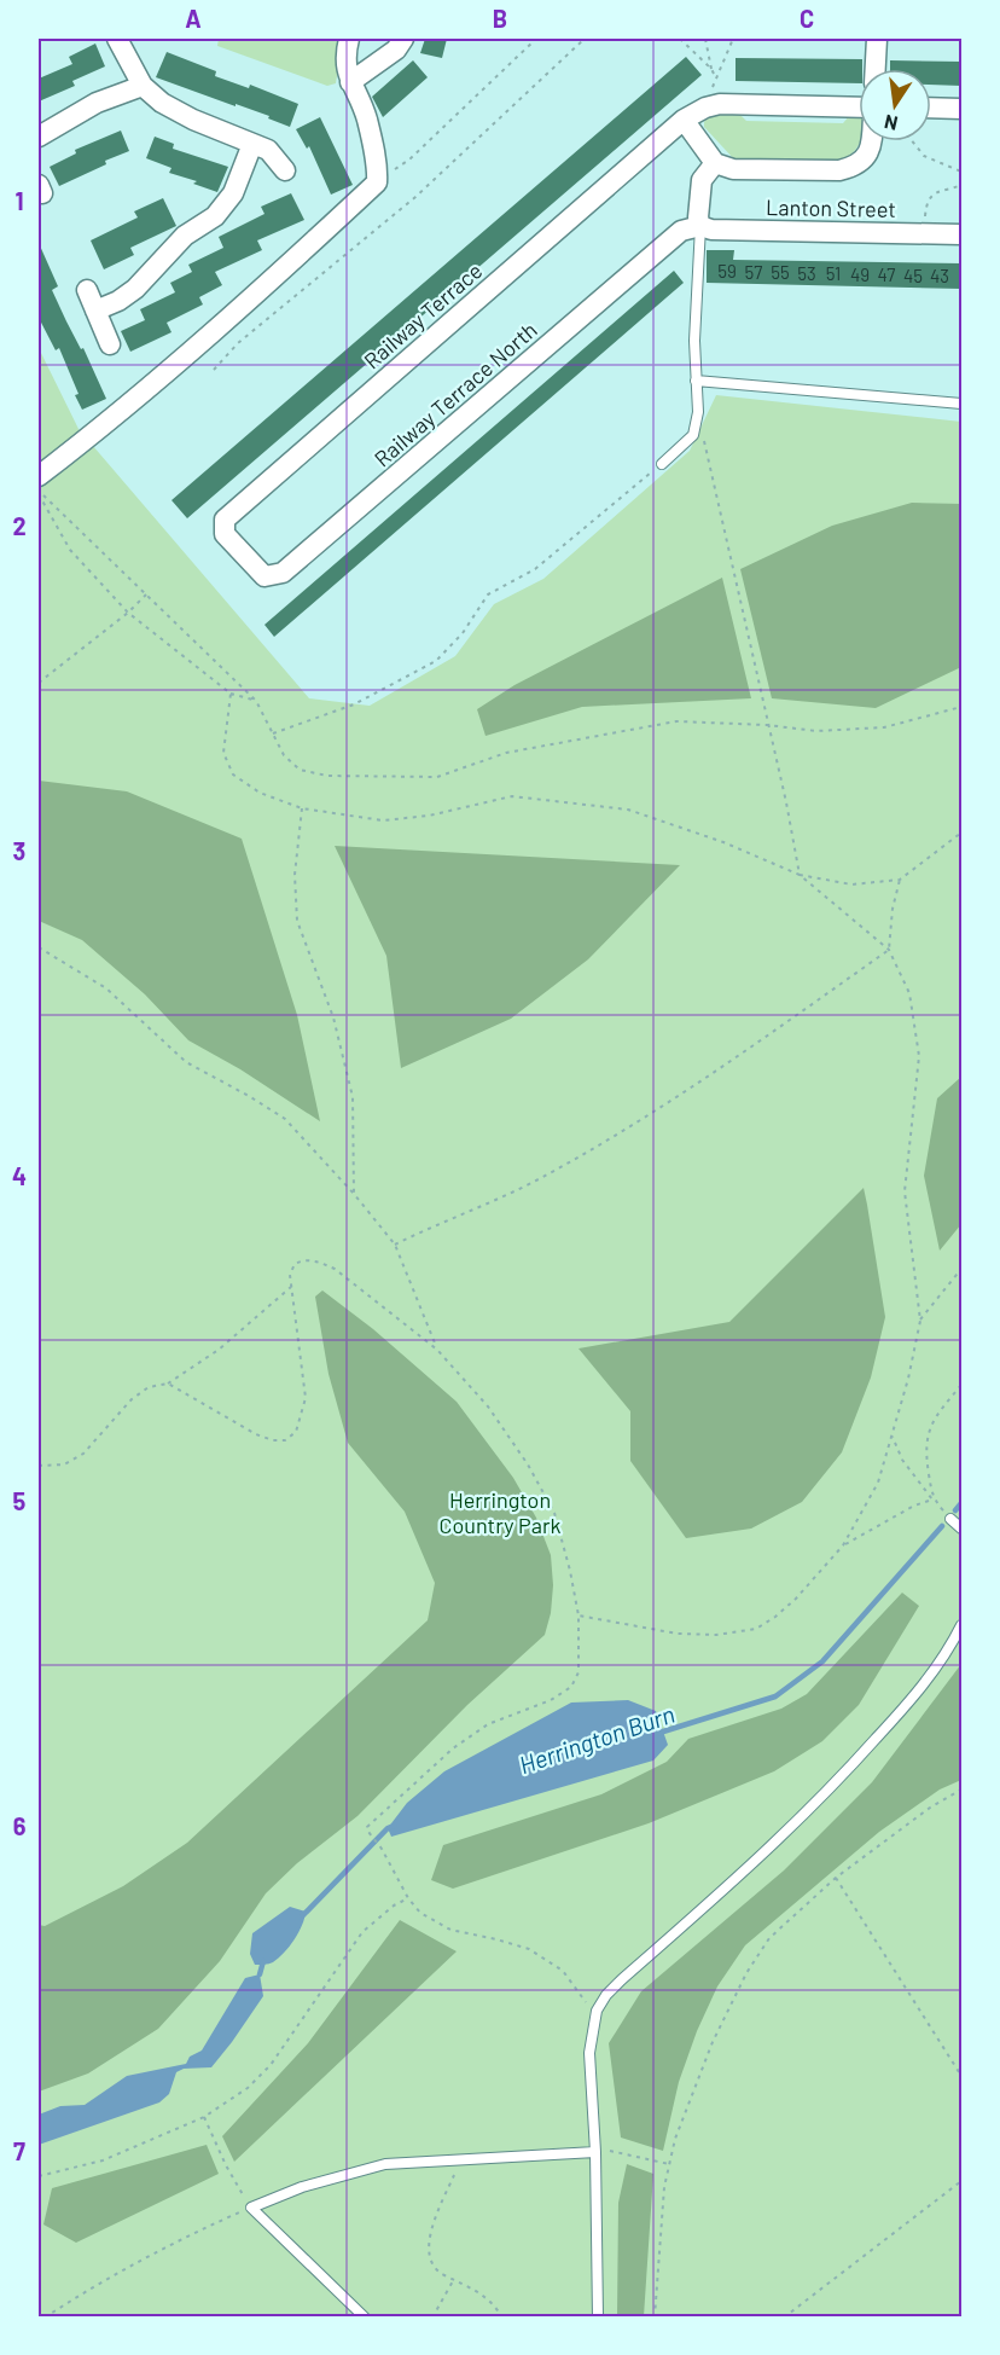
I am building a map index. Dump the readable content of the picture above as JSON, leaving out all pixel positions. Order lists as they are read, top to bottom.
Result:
{
  "streets": {
    "street": ["Lanton Street", "Railway Terrace", "Railway Terrace North"]
  },
  "crossings": [
    ["Lanton Street", "Railway Terrace North"],
    ["Railway Terrace", "Railway Terrace North"]
  ],
  "water": ["Herrington Burn"],
  "parks": ["Herrington Country Park"],
  "house_numbers": [
    "59",
    "57",
    "55",
    "53",
    "51",
    "49",
    "47",
    "45",
    "43"
  ],
  "north": "bottom",
  "grid": {
    "columns": ["A", "B", "C"],
    "rows": [
      "1",
      "2",
      "3",
      "4",
      "5",
      "6",
      "7"
    ]
  }
}
